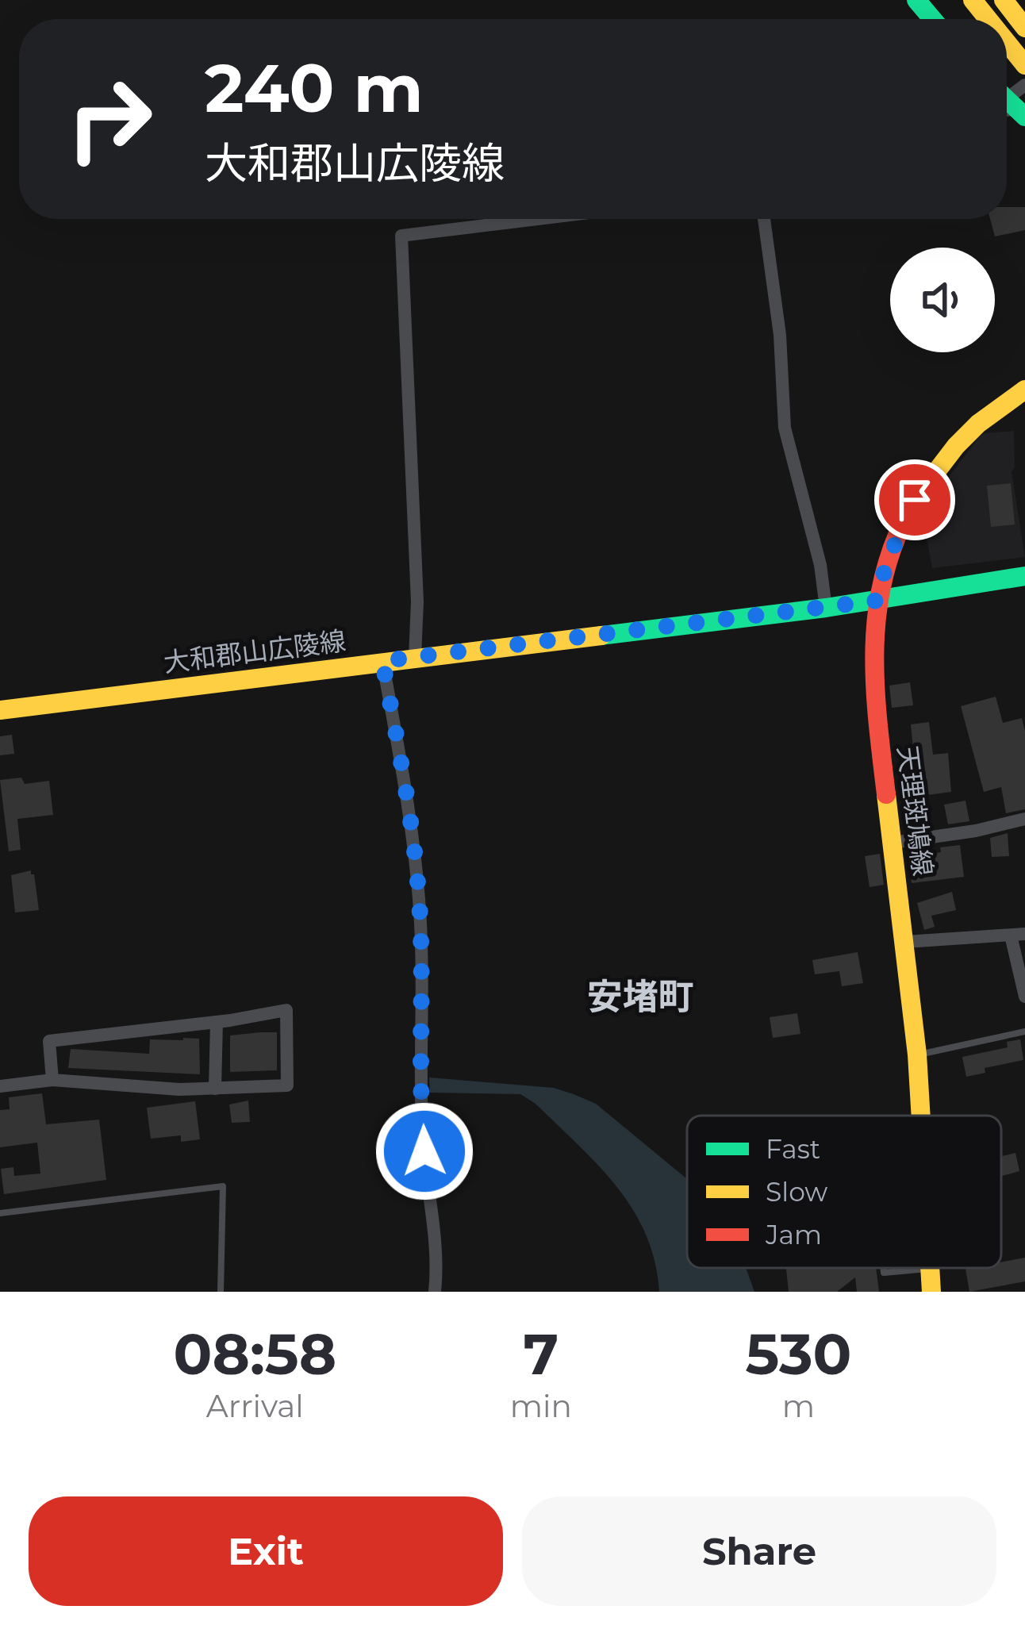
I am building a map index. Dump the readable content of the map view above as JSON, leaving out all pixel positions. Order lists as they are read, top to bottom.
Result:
{
  "streets": {
    "main road": ["大和郡山広陵線", "天理斑鳩線"]
  },
  "crossings": [
    ["大和郡山広陵線", "天理斑鳩線"]
  ],
  "districts": ["安堵町"],
  "legend": ["Fast", "Slow", "Jam"],
  "page": {
    "turn": ["240 m", "大和郡山広陵線"],
    "eta": [
      "08:58",
      "Arrival",
      "7",
      "min",
      "530",
      "m"
    ],
    "buttons": ["Exit", "Share"]
  }
}
